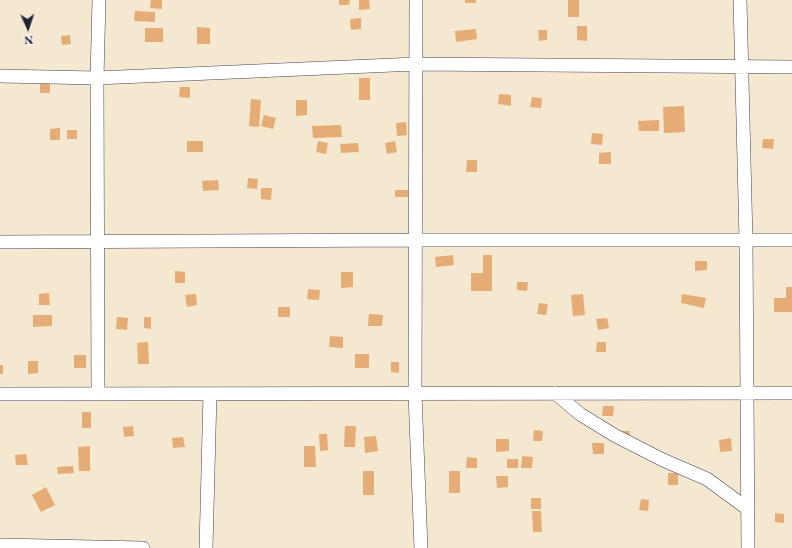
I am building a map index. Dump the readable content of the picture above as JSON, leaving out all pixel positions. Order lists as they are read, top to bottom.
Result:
{
  "north": "bottom"
}
